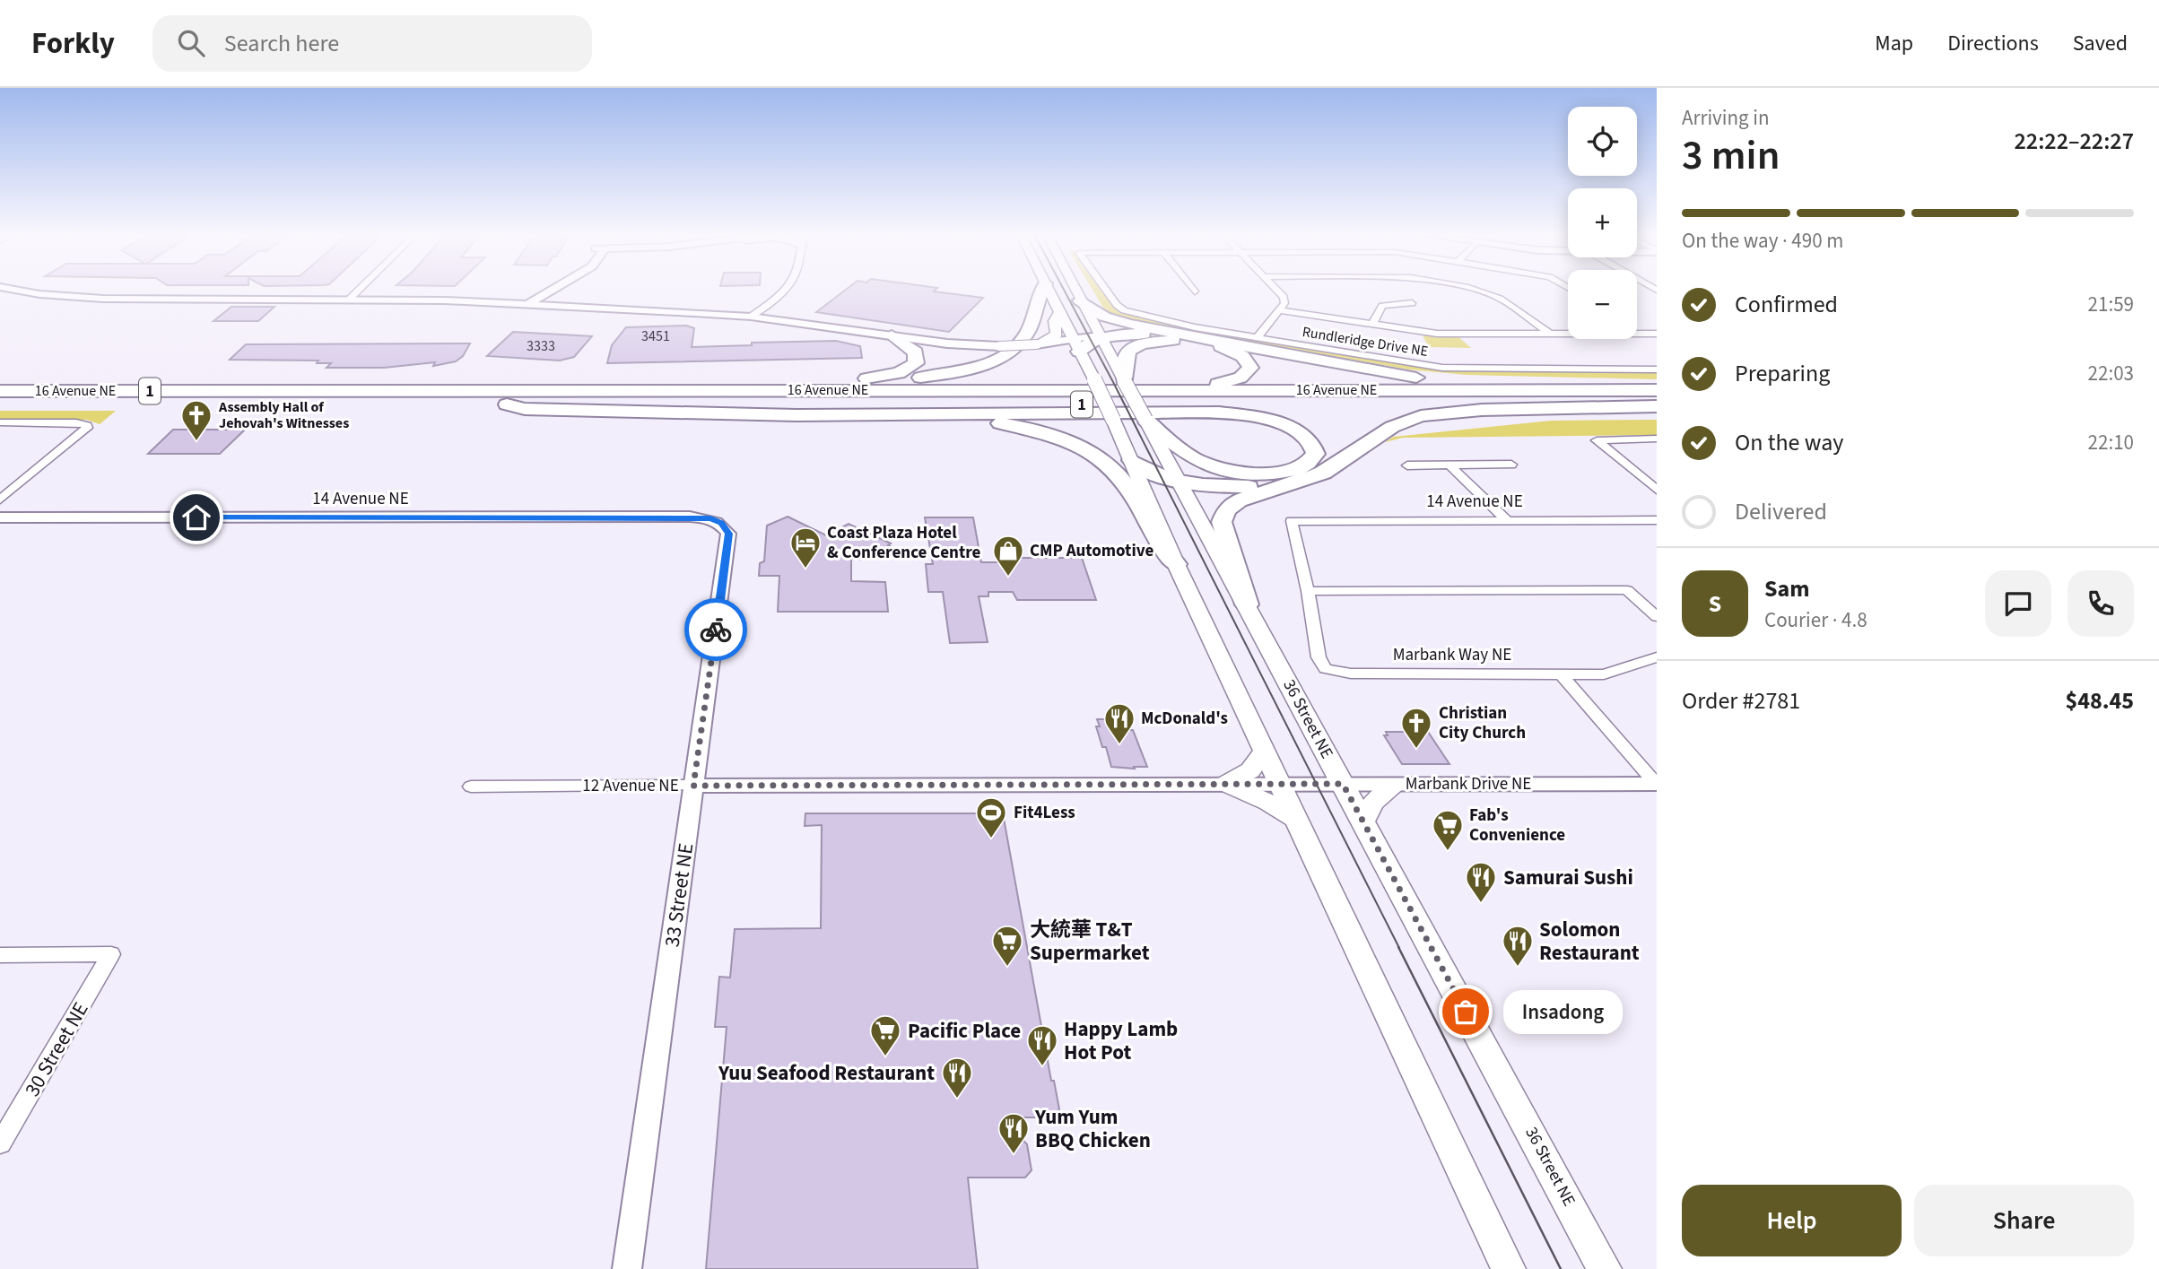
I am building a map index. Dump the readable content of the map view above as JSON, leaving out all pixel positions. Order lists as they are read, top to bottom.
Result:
{
  "streets": {
    "highway": ["16 Avenue NE", "1"],
    "main road": ["36 Street NE"],
    "street": [
      "Rundleridge Drive NE",
      "14 Avenue NE",
      "Marbank Way NE",
      "Marbank Drive NE",
      "12 Avenue NE",
      "33 Street NE",
      "30 Street NE"
    ]
  },
  "crossings": [
    ["14 Avenue NE", "Marbank Way NE"],
    ["14 Avenue NE", "33 Street NE"],
    ["36 Street NE", "Marbank Drive NE"],
    ["Marbank Drive NE", "12 Avenue NE"],
    ["12 Avenue NE", "33 Street NE"]
  ],
  "places": {
    "church": ["Assembly Hall of Jehovah's Witnesses", "Christian City Church"],
    "hotel": ["Coast Plaza Hotel & Conference Centre"],
    "shop": ["CMP Automotive"],
    "restaurant": [
      "McDonald's",
      "Samurai Sushi",
      "Solomon Restaurant",
      "Happy Lamb Hot Pot",
      "Yuu Seafood Restaurant",
      "Yum Yum BBQ Chicken"
    ],
    "sports": ["Fit4Less"],
    "supermarket": ["Fab's Convenience", "大統華 T&T Supermarket", "Pacific Place"],
    "other": ["Insadong"]
  },
  "house_numbers": ["3451", "3333"],
  "page": {
    "header": "Forkly",
    "search": "Search here",
    "nav": ["Map", "Directions", "Saved"],
    "heading": ["3 min", "Arriving in", "22:22–22:27"],
    "panel": [
      "Sam",
      "Courier · 4.8",
      "Order #2781",
      "$48.45"
    ],
    "map_buttons": ["+", "−"],
    "bar": "On the way · 490 m",
    "list": [
      ["Confirmed", "21:59"],
      ["Preparing", "22:03"],
      ["On the way", "22:10"],
      "Delivered"
    ],
    "round": "S",
    "bubble": "Insadong",
    "buttons": ["Help", "Share"]
  }
}
